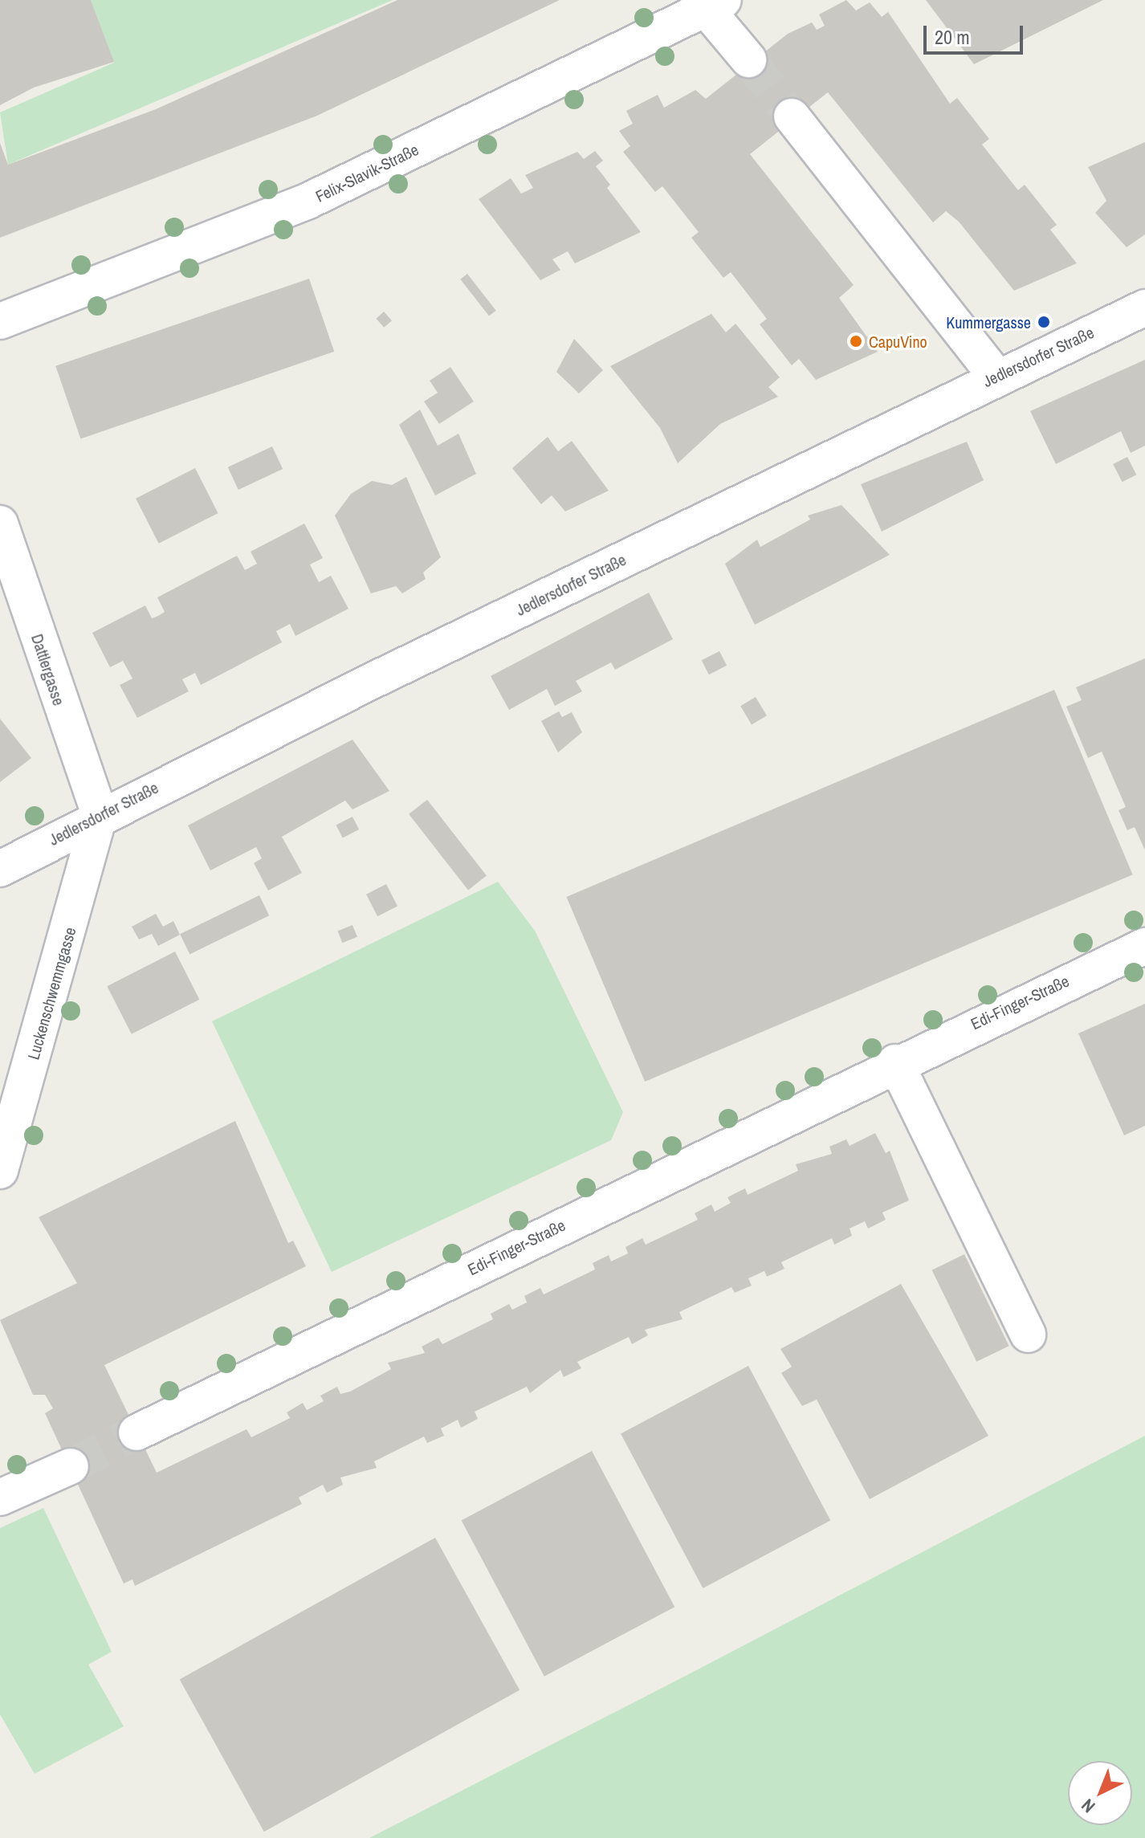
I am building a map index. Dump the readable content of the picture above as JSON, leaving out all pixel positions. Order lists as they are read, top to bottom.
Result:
{
  "streets": {
    "street": [
      "Felix-Slavik-Straße",
      "Jedlersdorfer Straße",
      "Dattlergasse",
      "Luckenschwemmgasse",
      "Edi-Finger-Straße"
    ]
  },
  "crossings": [
    ["Jedlersdorfer Straße", "Dattlergasse"],
    ["Jedlersdorfer Straße", "Luckenschwemmgasse"],
    ["Dattlergasse", "Luckenschwemmgasse"]
  ],
  "places": ["Kummergasse", "CapuVino"],
  "scale_bar": "20 m",
  "north": "bottom left"
}
